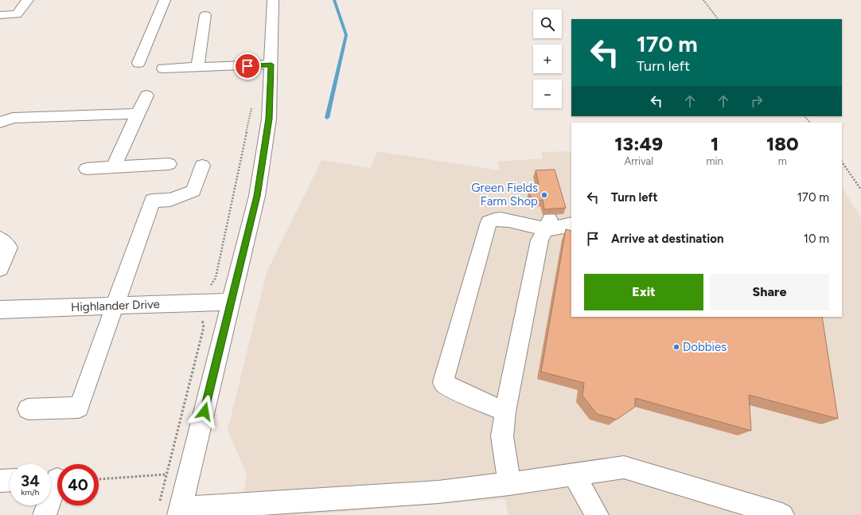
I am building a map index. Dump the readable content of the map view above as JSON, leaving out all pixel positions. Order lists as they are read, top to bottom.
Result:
{
  "streets": {
    "street": ["Highlander Drive"]
  },
  "places": ["Green Fields Farm Shop", "Dobbies"],
  "page": {
    "map_buttons": ["+", "−"],
    "turn": ["170 m", "Turn left"],
    "eta": [
      "13:49",
      "Arrival",
      "1",
      "min",
      "180",
      "m"
    ],
    "list": [
      {
        "name": "Turn left",
        "value": "170 m"
      },
      {
        "name": "Arrive at destination",
        "value": "10 m"
      }
    ],
    "buttons": ["Exit", "Share"],
    "speed": "34 km/h",
    "limit": "40"
  }
}
